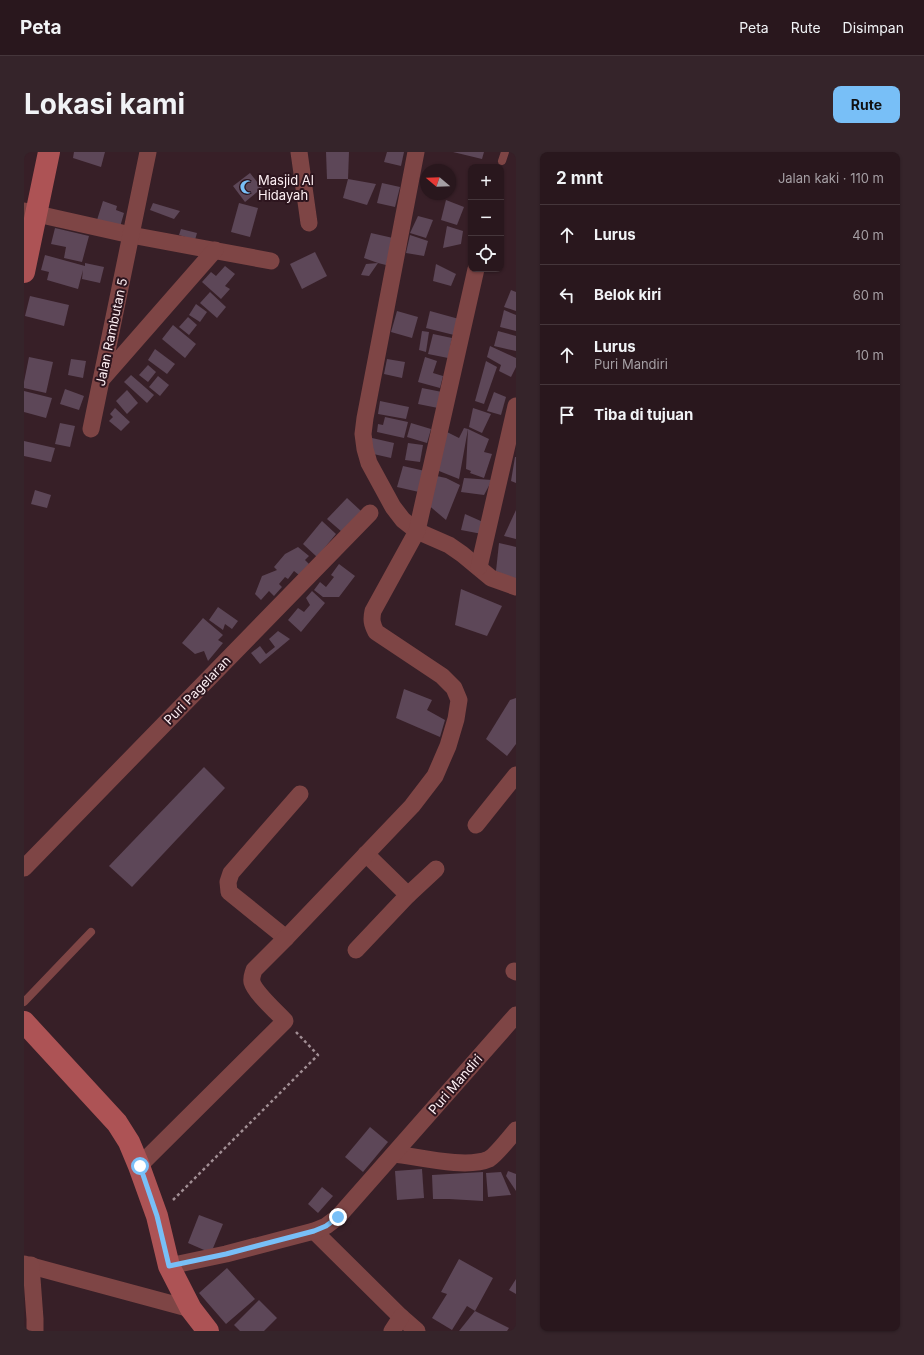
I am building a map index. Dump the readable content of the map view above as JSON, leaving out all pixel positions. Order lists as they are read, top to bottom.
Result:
{
  "streets": {
    "street": ["Jalan Rambutan 5", "Puri Pagelaran", "Puri Mandiri"]
  },
  "places": {
    "mosque": ["Masjid Al Hidayah"]
  },
  "north": "left",
  "page": {
    "header": "Peta",
    "nav": ["Peta", "Rute", "Disimpan"],
    "buttons": "Rute",
    "title": "Lokasi kami",
    "heading": ["2 mnt", "Jalan kaki · 110 m"],
    "map_buttons": ["+", "−"],
    "list": [
      ["Lurus", "40 m"],
      ["Belok kiri", "60 m"],
      ["Lurus", "Puri Mandiri", "10 m"],
      "Tiba di tujuan"
    ]
  }
}
